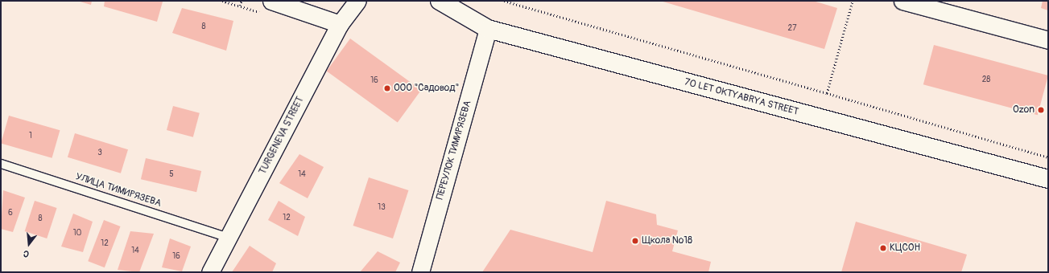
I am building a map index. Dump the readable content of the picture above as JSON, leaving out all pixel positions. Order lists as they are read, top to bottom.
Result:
{
  "streets": {
    "street": ["70 LET OKTYABRYA STREET", "TURGENEVA STREET", "ПЕРЕУЛОК ТИМИРЯЗЕВА"],
    "lane": ["УЛИЦА ТИМИРЯЗЕВА"]
  },
  "crossings": [
    ["70 LET OKTYABRYA STREET", "ПЕРЕУЛОК ТИМИРЯЗЕВА"],
    ["TURGENEVA STREET", "УЛИЦА ТИМИРЯЗЕВА"]
  ],
  "places": [
    "ООО \"Садовод\"",
    "Ozon",
    "Щкола №18",
    "КЦСОН"
  ],
  "house_numbers": [
    "8",
    "27",
    "28",
    "16",
    "1",
    "3",
    "5",
    "14",
    "13",
    "6",
    "12",
    "8",
    "10",
    "12",
    "14",
    "16"
  ],
  "north": "bottom"
}
